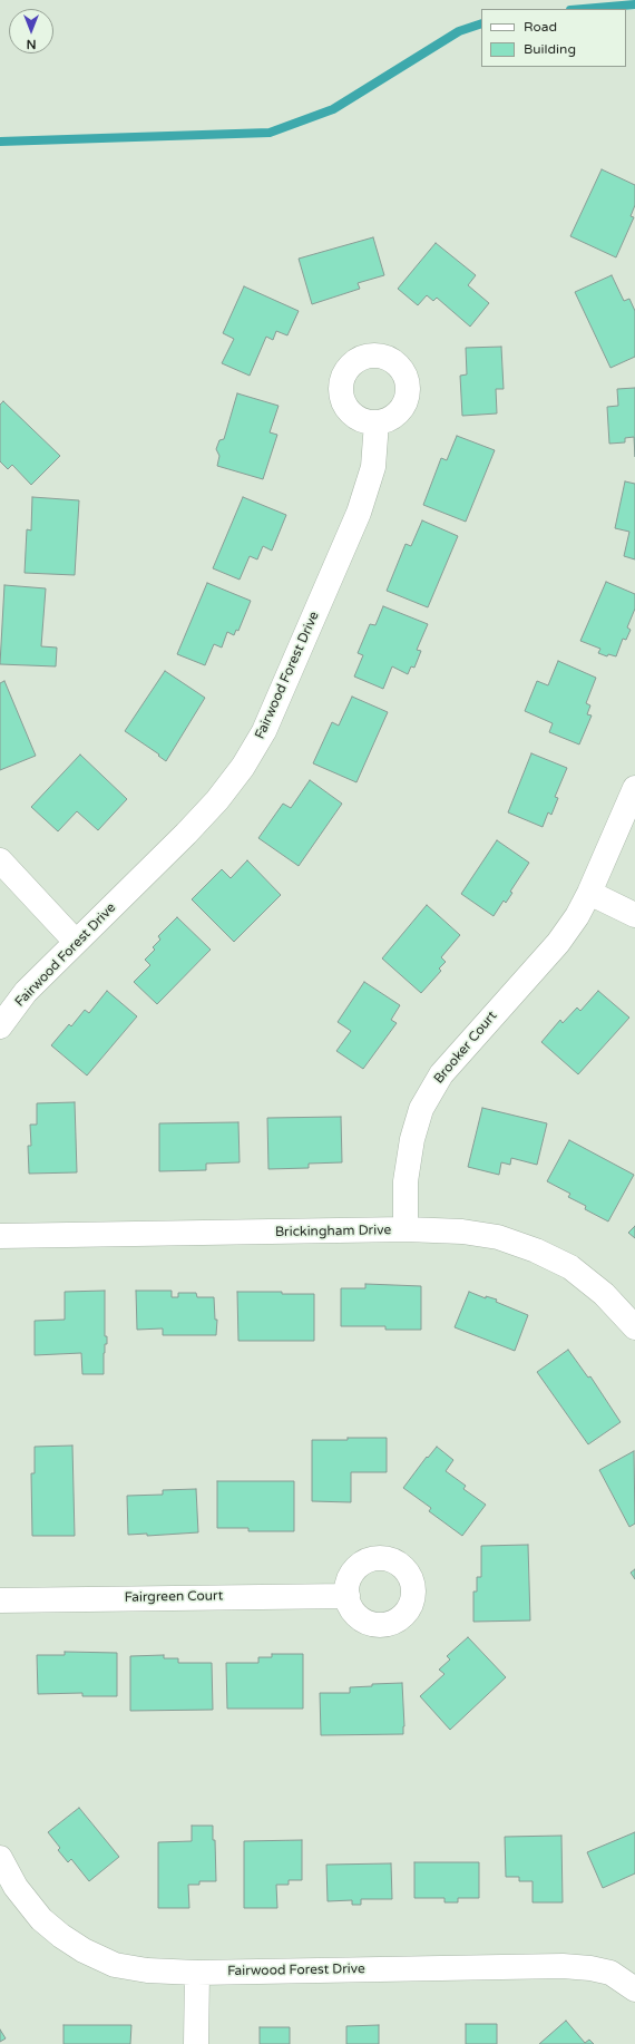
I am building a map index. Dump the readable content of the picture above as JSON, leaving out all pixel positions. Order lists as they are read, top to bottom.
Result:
{
  "streets": {
    "street": [
      "Fairwood Forest Drive",
      "Brooker Court",
      "Brickingham Drive",
      "Fairgreen Court"
    ]
  },
  "crossings": [
    ["Brooker Court", "Brickingham Drive"]
  ],
  "legend": ["Road", "Building"],
  "north": "bottom"
}
